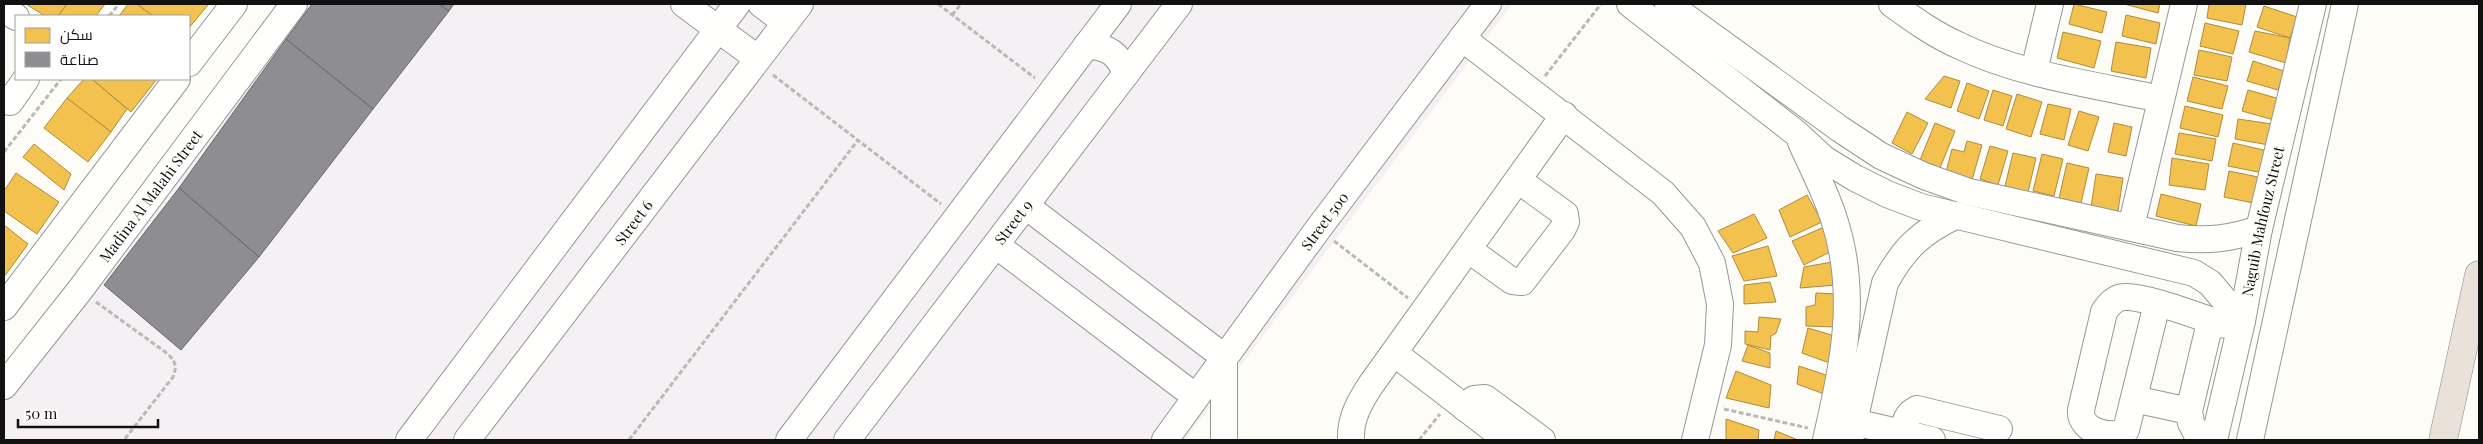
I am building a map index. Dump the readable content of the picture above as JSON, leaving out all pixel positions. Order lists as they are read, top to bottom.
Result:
{
  "streets": {
    "street": [
      "Madina Al Malahi Street",
      "Street 500",
      "Street 6",
      "Street 9",
      "Naguib Mahfouz Street"
    ]
  },
  "legend": ["سكن", "صناعة"],
  "scale_bar": "50 m"
}
